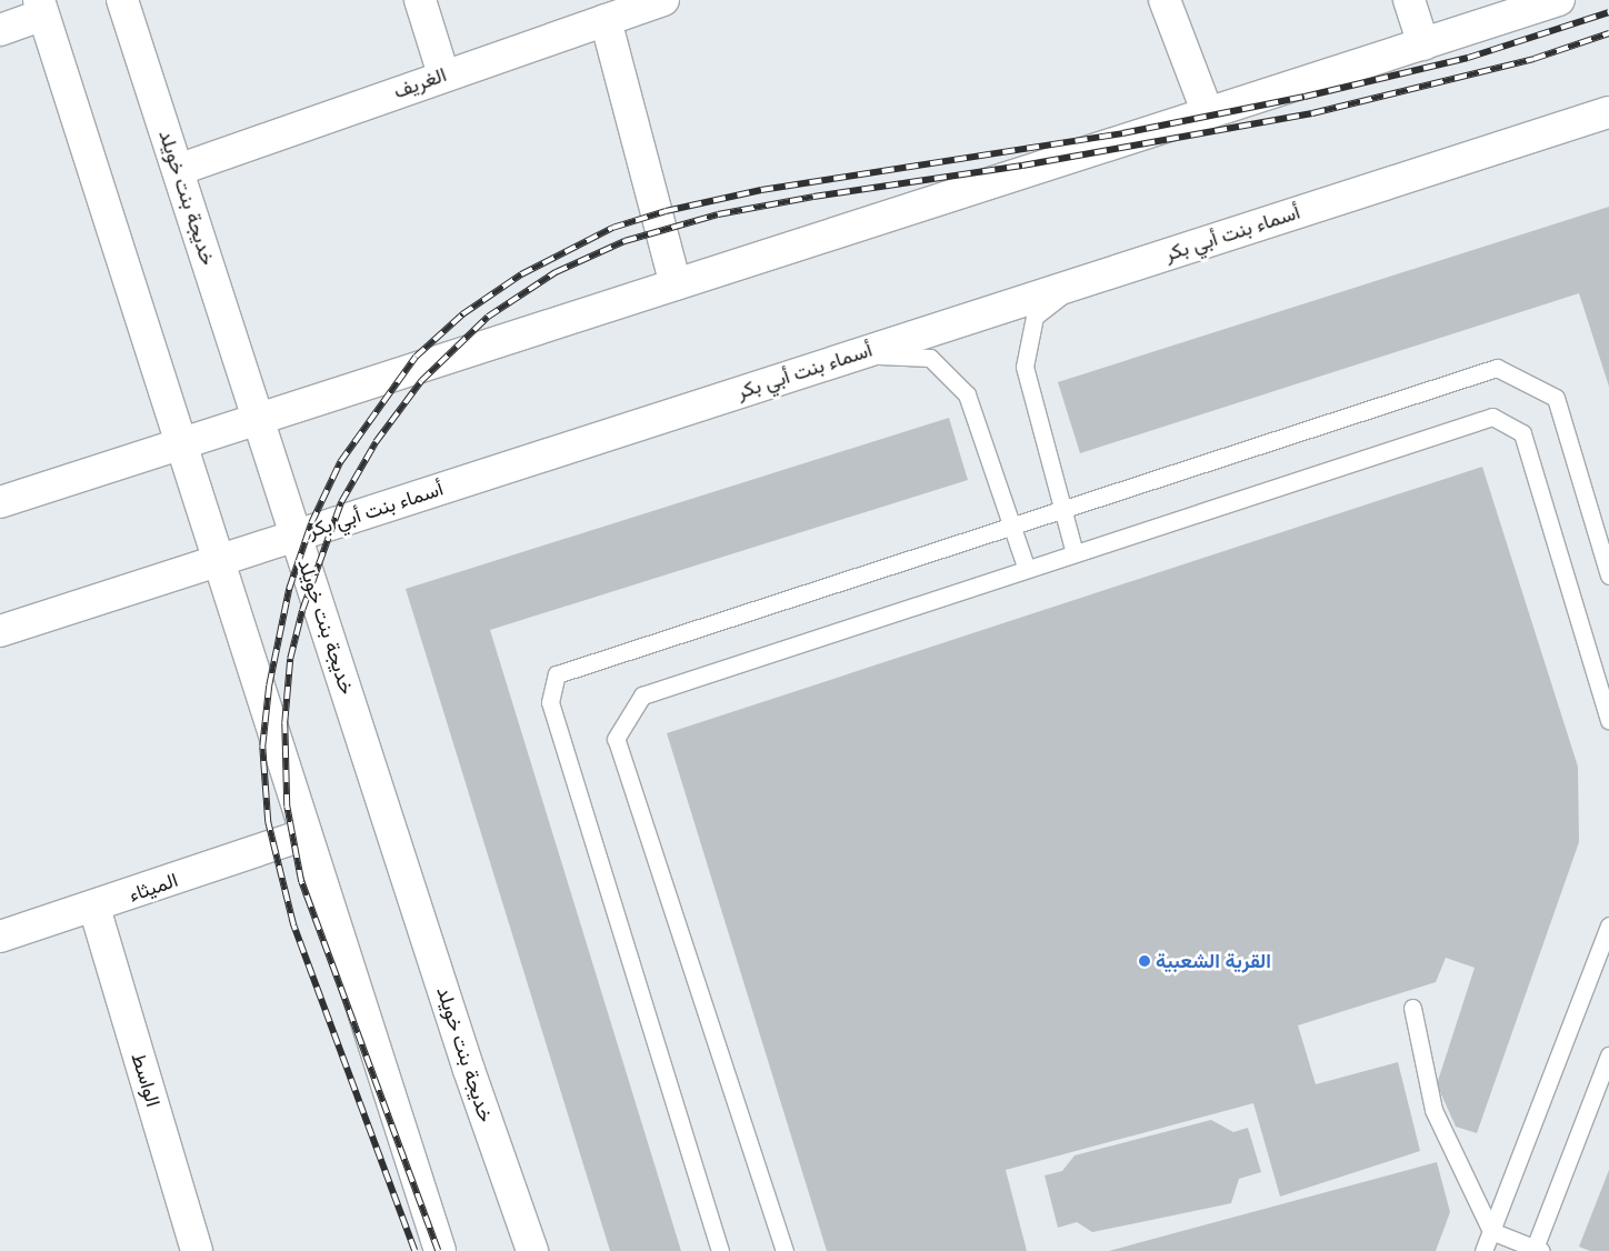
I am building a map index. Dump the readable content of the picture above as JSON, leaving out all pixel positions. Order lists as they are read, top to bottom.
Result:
{
  "streets": {
    "main road": [
      "الغريف",
      "خديجة بنت خويلد",
      "أسماء بنت أبي بكر",
      "الميثاء",
      "الواسط"
    ]
  },
  "crossings": [
    ["الغريف", "خديجة بنت خويلد"],
    ["خديجة بنت خويلد", "أسماء بنت أبي بكر"],
    ["الميثاء", "الواسط"]
  ],
  "places": ["القرية الشعبية"]
}
